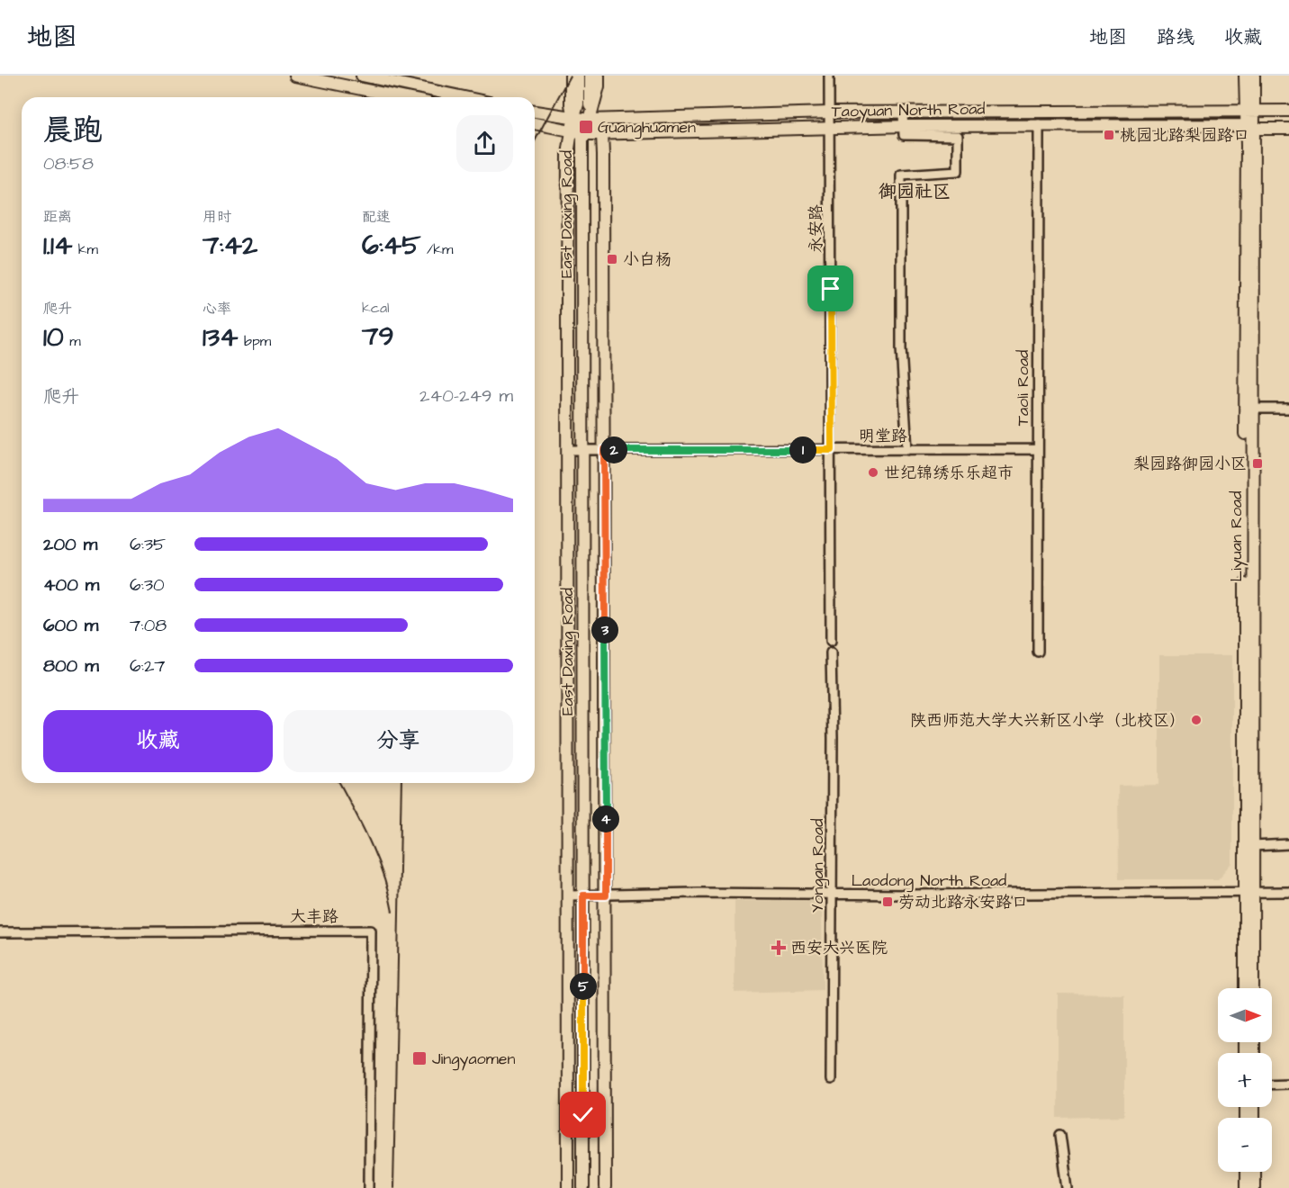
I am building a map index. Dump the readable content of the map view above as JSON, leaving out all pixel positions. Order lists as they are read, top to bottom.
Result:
{
  "streets": {
    "main road": ["Taoyuan North Road", "East Daxing Road", "Liyuan Road"],
    "street": [
      "永安路",
      "Taoli Road",
      "明堂路",
      "Yongan Road",
      "Laodong North Road",
      "大丰路"
    ]
  },
  "crossings": [
    ["Taoyuan North Road", "East Daxing Road"],
    ["Taoyuan North Road", "永安路"],
    ["Taoyuan North Road", "Taoli Road"],
    ["Taoyuan North Road", "Liyuan Road"],
    ["East Daxing Road", "明堂路"],
    ["East Daxing Road", "Laodong North Road"],
    ["永安路", "明堂路"],
    ["Taoli Road", "明堂路"],
    ["Liyuan Road", "Laodong North Road"],
    ["Yongan Road", "Laodong North Road"]
  ],
  "districts": ["御园社区"],
  "places": {
    "transit": [
      "Guanghuamen",
      "桃园北路梨园路口",
      "小白杨",
      "梨园路御园小区",
      "劳动北路永安路口",
      "Jingyaomen"
    ],
    "other": ["世纪锦绣乐乐超市", "陕西师范大学大兴新区小学（北校区）"],
    "health": ["西安大兴医院"]
  },
  "north": "right",
  "page": {
    "header": "地图",
    "nav": ["地图", "路线", "收藏"],
    "heading": ["晨跑", "08:58"],
    "stats": [
      ["距离", "1.14 km"],
      ["用时", "7:42"],
      ["配速", "6:45 /km"],
      ["爬升", "10 m"],
      ["心率", "134 bpm"],
      ["kcal", "79"]
    ],
    "chart": ["爬升", "240–249 m"],
    "pins": [
      "1",
      "2",
      "3",
      "4",
      "5"
    ],
    "list": [
      {
        "name": "200 m",
        "note": "6:35"
      },
      {
        "name": "400 m",
        "note": "6:30"
      },
      {
        "name": "600 m",
        "note": "7:08"
      },
      {
        "name": "800 m",
        "note": "6:27"
      }
    ],
    "buttons": ["收藏", "分享"],
    "map_buttons": ["+", "−"]
  }
}
